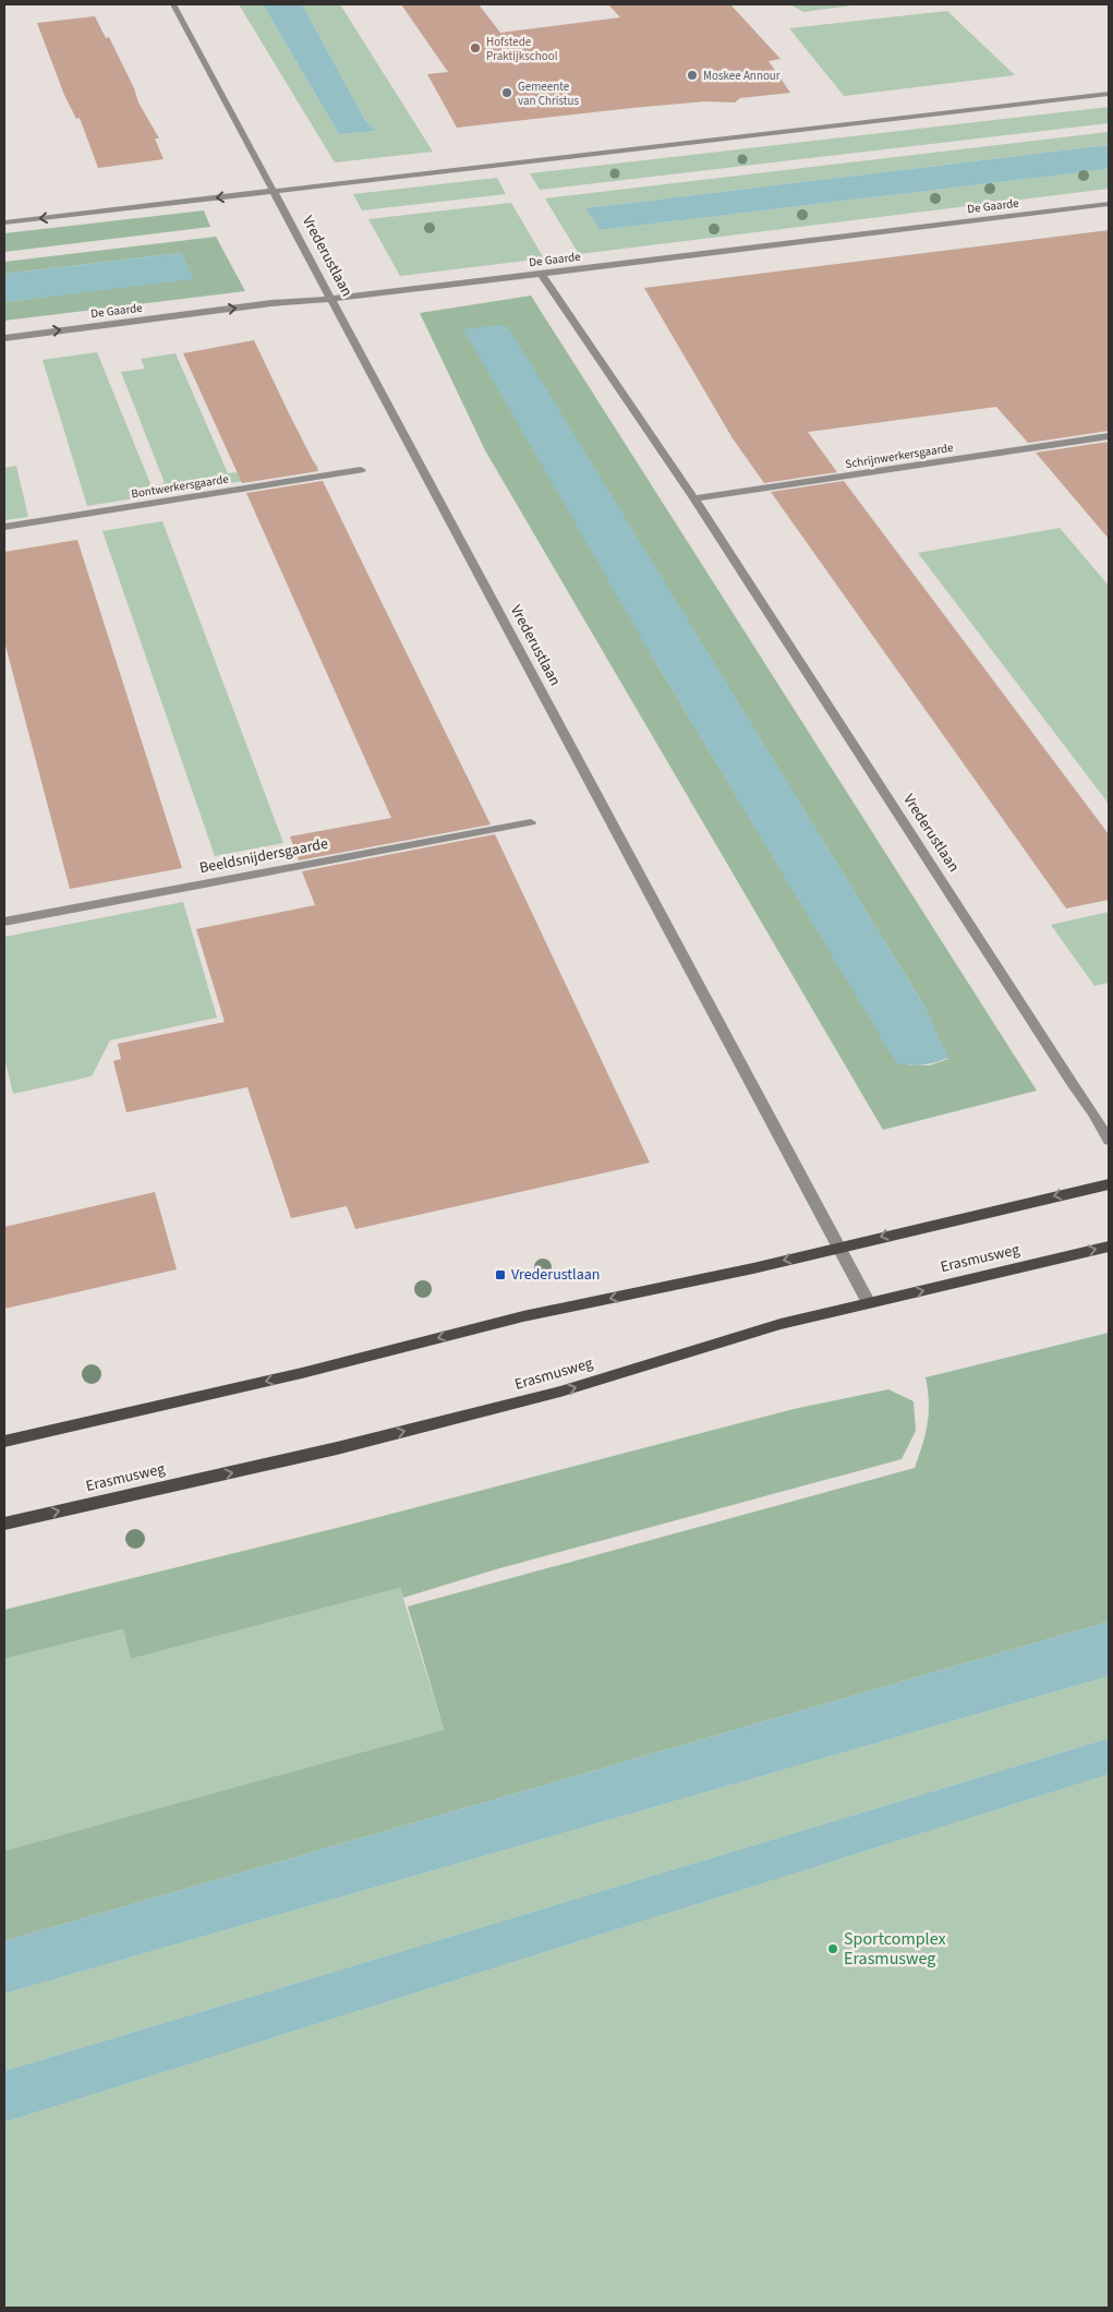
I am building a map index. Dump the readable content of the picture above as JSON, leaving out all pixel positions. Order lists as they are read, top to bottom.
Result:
{
  "streets": {
    "main road": ["Erasmusweg"],
    "street": [
      "De Gaarde",
      "Vrederustlaan",
      "Schrijnwerkersgaarde",
      "Bontwerkersgaarde",
      "Beeldsnijdersgaarde"
    ]
  },
  "crossings": [
    ["De Gaarde", "Vrederustlaan"],
    ["Vrederustlaan", "Schrijnwerkersgaarde"],
    ["Vrederustlaan", "Erasmusweg"]
  ],
  "places": {
    "other": [
      "Hofstede Praktijkschool",
      "Moskee Annour",
      "Gemeente van Christus",
      "Sportcomplex Erasmusweg"
    ],
    "transit": ["Vrederustlaan"]
  }
}
